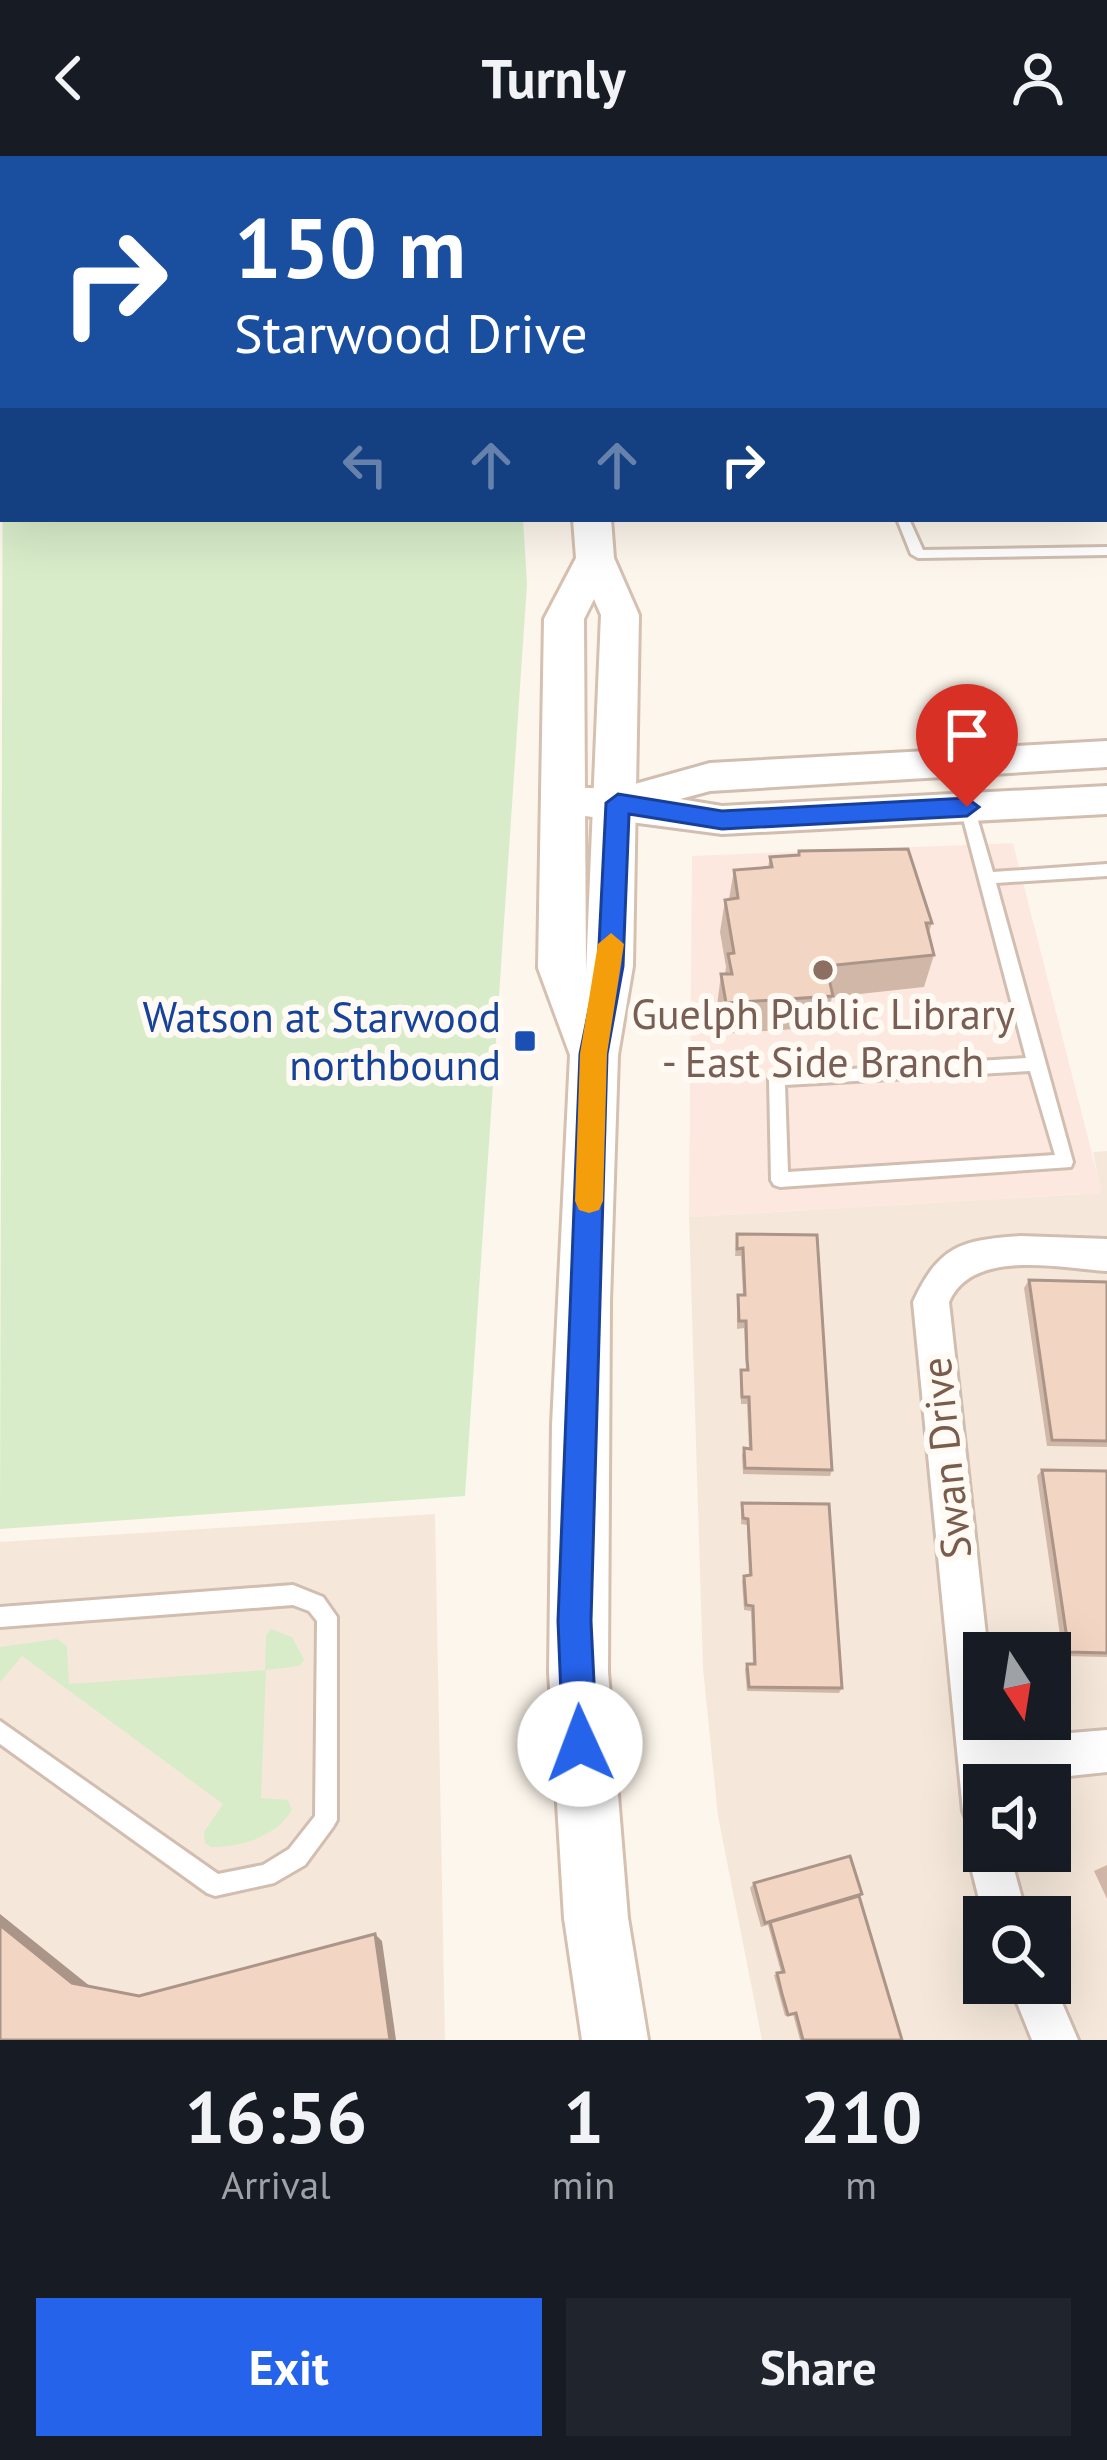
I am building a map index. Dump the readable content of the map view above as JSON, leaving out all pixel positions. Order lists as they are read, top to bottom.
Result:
{
  "streets": {
    "street": ["Swan Drive"]
  },
  "places": {
    "other": ["Guelph Public Library - East Side Branch"],
    "transit": ["Watson at Starwood northbound"]
  },
  "north": "bottom",
  "page": {
    "header": "Turnly",
    "turn": ["150 m", "Starwood Drive"],
    "eta": [
      "16:56",
      "Arrival",
      "1",
      "min",
      "210",
      "m"
    ],
    "buttons": ["Exit", "Share"]
  }
}
